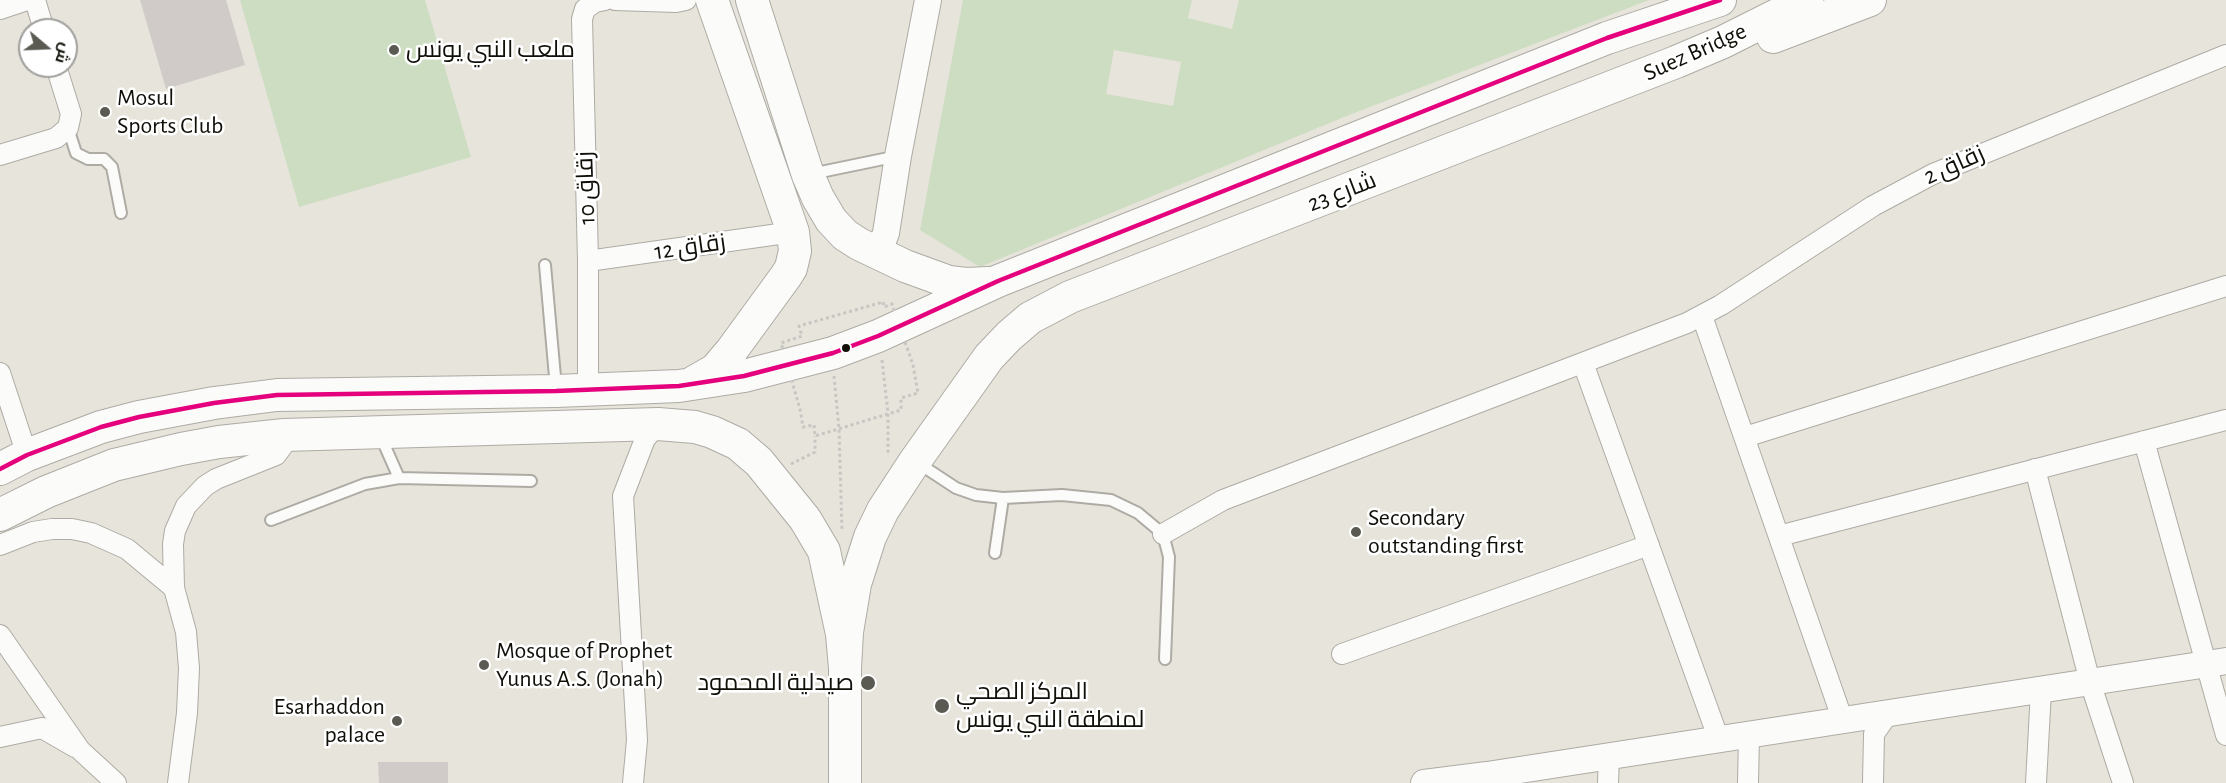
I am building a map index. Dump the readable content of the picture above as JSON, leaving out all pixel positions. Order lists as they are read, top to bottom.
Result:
{
  "streets": {
    "main road": ["Suez Bridge", "شارع 23"],
    "street": ["زقاق 2", "زقاق 10", "زقاق 12"]
  },
  "crossings": [
    ["Suez Bridge", "شارع 23"],
    ["زقاق 10", "زقاق 12"]
  ],
  "places": [
    "ملعب النبي يونس",
    "Mosul Sports Club",
    "Secondary outstanding first",
    "Mosque of Prophet Yunus A.S. (Jonah)",
    "صيدلية المحمود",
    "المركز الصحي لمنطقة النبي يونس",
    "Esarhaddon palace"
  ],
  "north": "right"
}
